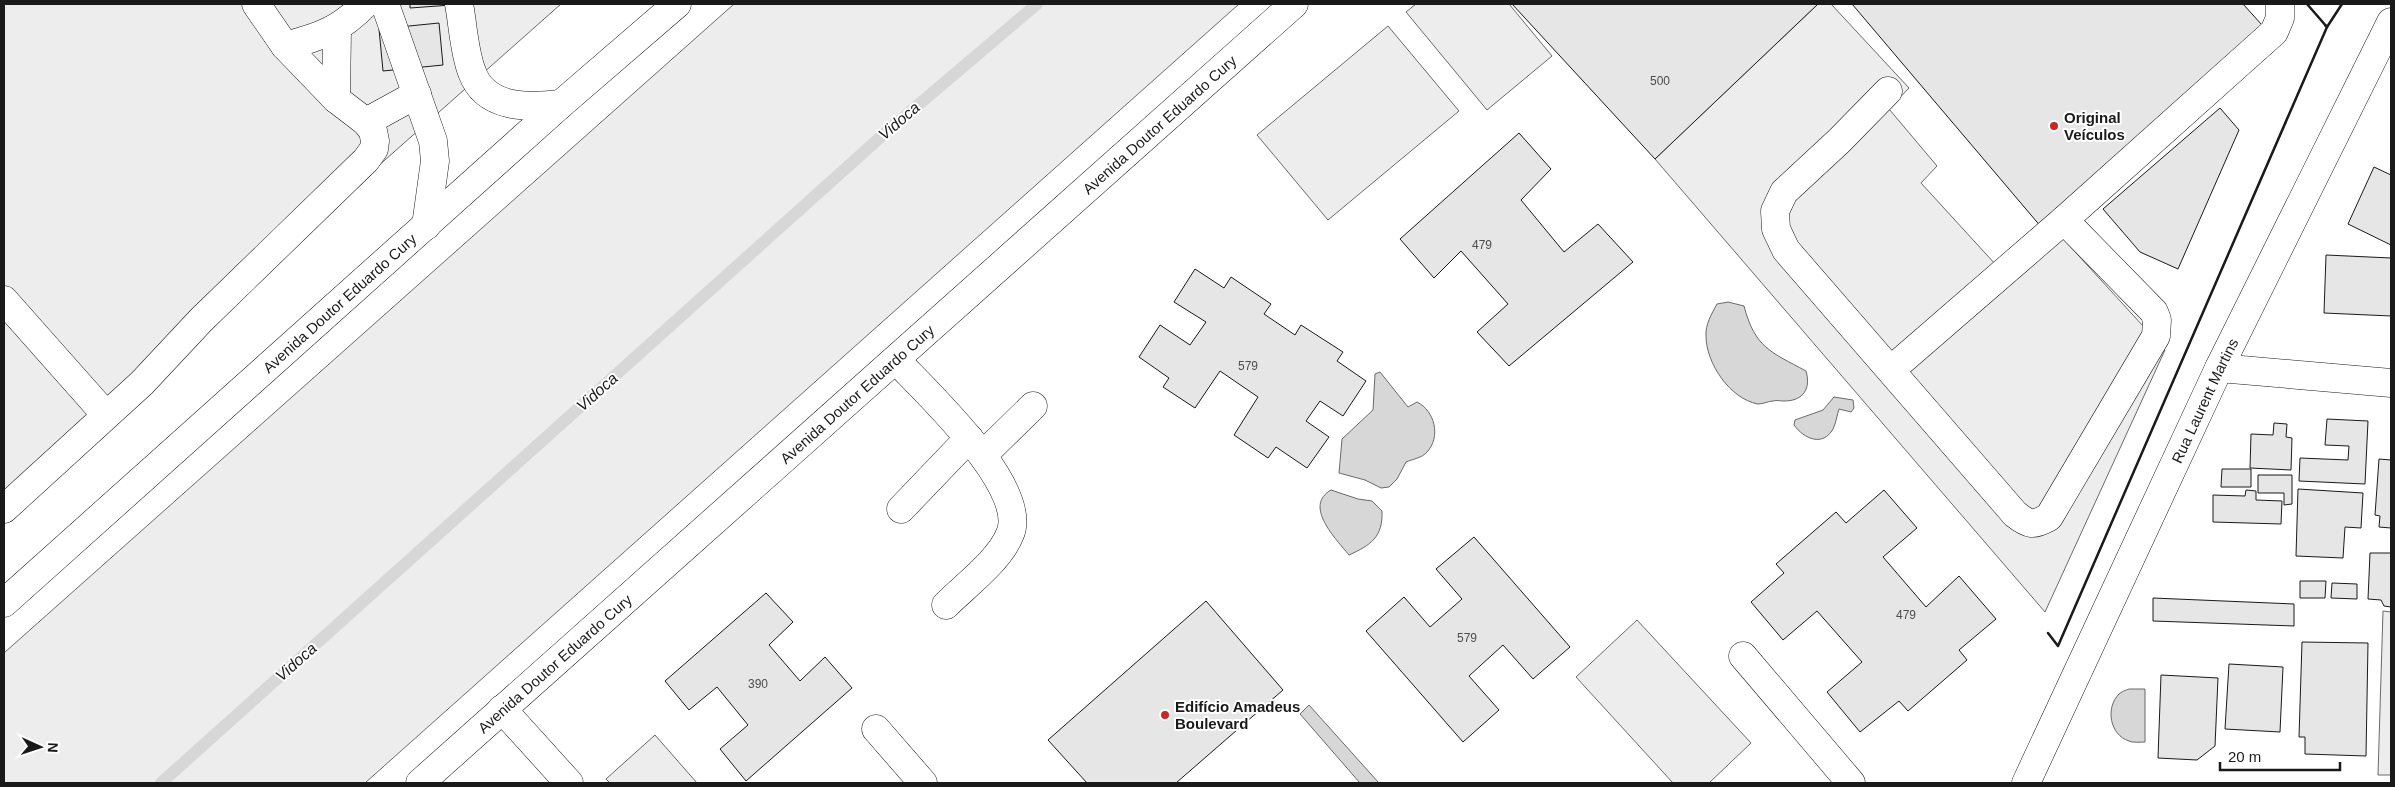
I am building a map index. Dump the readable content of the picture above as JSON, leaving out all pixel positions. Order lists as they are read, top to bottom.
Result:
{
  "streets": {
    "main road": ["Avenida Doutor Eduardo Cury", "Rua Laurent Martins"]
  },
  "water": ["Vidoca"],
  "places": ["Original Veículos", "Edifício Amadeus Boulevard"],
  "house_numbers": [
    "500",
    "479",
    "579",
    "479",
    "579",
    "390"
  ],
  "scale_bar": "20 m",
  "north": "right"
}
